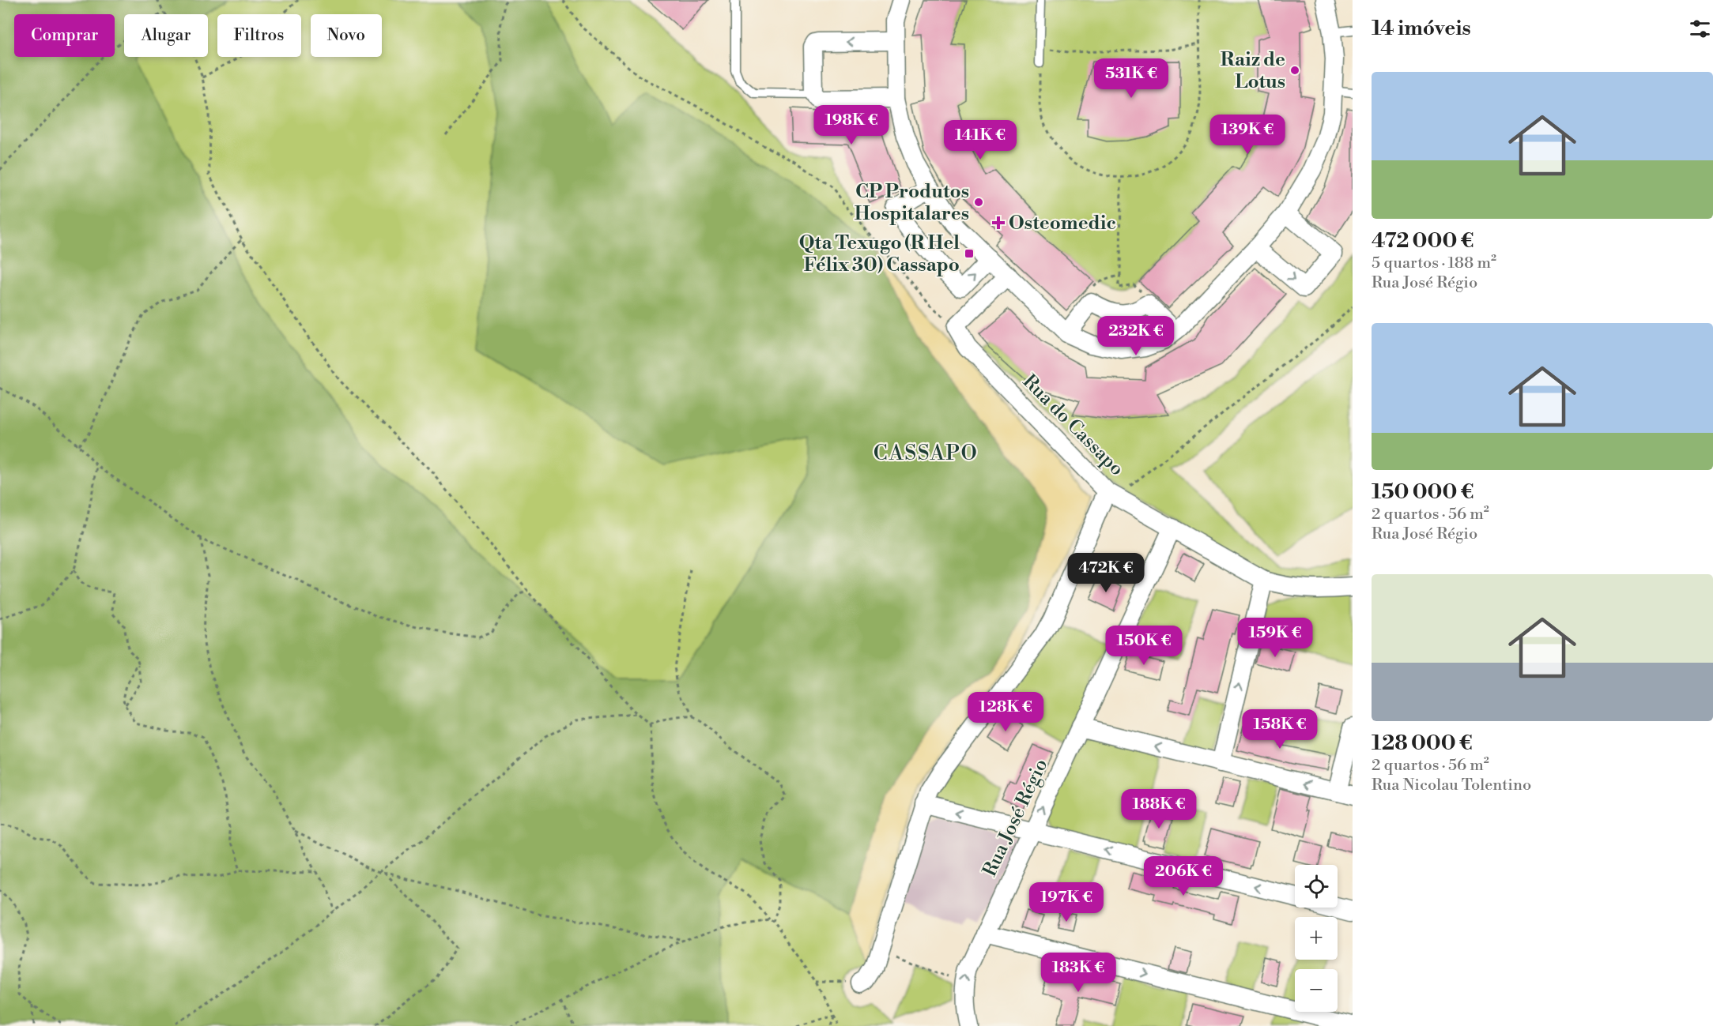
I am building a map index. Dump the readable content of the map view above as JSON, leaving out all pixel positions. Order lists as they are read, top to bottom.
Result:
{
  "streets": {
    "street": ["Rua do Cassapo", "Rua José Régio"]
  },
  "crossings": [
    ["Rua do Cassapo", "Rua José Régio"]
  ],
  "districts": ["CASSAPO"],
  "places": {
    "other": ["Raiz de Lotus", "CP Produtos Hospitalares"],
    "health": ["Osteomedic"],
    "transit": ["Qta Texugo (R Hel Félix 30) Cassapo"]
  },
  "page": {
    "heading": "14 imóveis",
    "chip": [
      "Comprar",
      "Alugar",
      "Filtros",
      "Novo"
    ],
    "list": [
      {
        "name": "472 000 €",
        "note": "5 quartos · 188 m² · Rua José Régio"
      },
      {
        "name": "150 000 €",
        "note": "2 quartos · 56 m² · Rua José Régio"
      },
      {
        "name": "128 000 €",
        "note": "2 quartos · 56 m² · Rua Nicolau Tolentino"
      }
    ],
    "price": [
      "531K €",
      "198K €",
      "139K €",
      "141K €",
      "232K €",
      "472K €",
      "159K €",
      "150K €",
      "128K €",
      "158K €",
      "188K €",
      "206K €",
      "197K €",
      "183K €"
    ],
    "map_buttons": ["+", "−"]
  }
}
